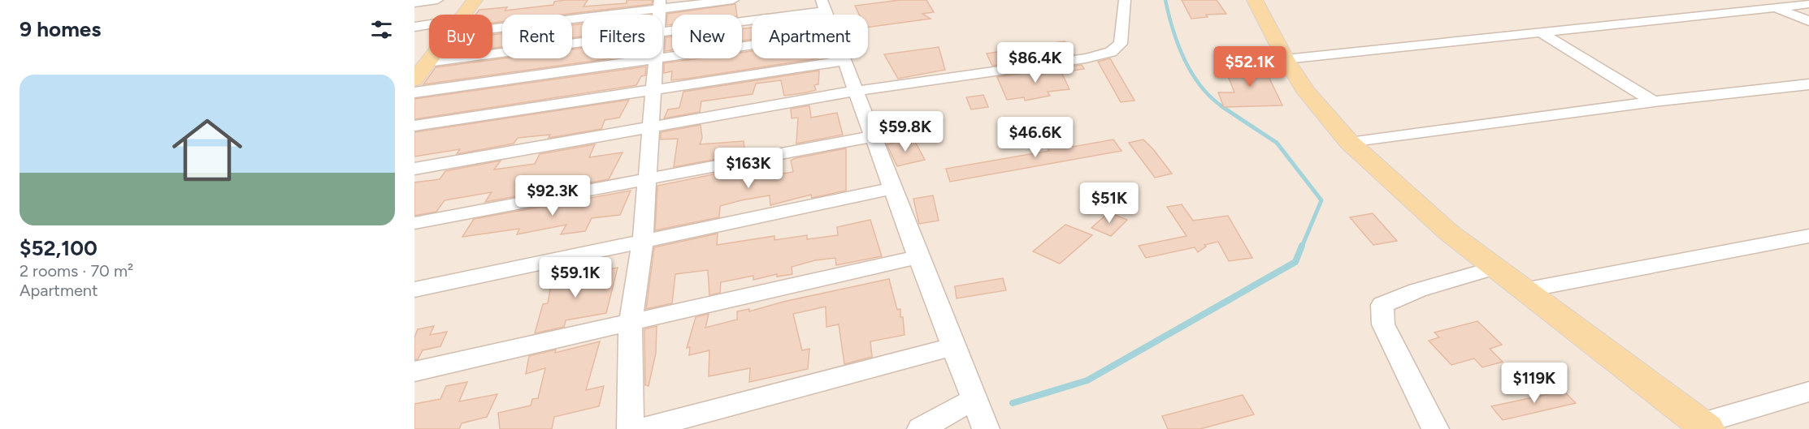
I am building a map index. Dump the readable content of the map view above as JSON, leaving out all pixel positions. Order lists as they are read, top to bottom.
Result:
{
  "page": {
    "heading": "9 homes",
    "chip": [
      "Buy",
      "Rent",
      "Filters",
      "New",
      "Apartment"
    ],
    "price": [
      "$86.4K",
      "$52.1K",
      "$59.8K",
      "$46.6K",
      "$163K",
      "$92.3K",
      "$51K",
      "$59.1K",
      "$119K"
    ],
    "list": [
      {
        "name": "$52,100",
        "note": "2 rooms · 70 m² · Apartment"
      }
    ]
  }
}
